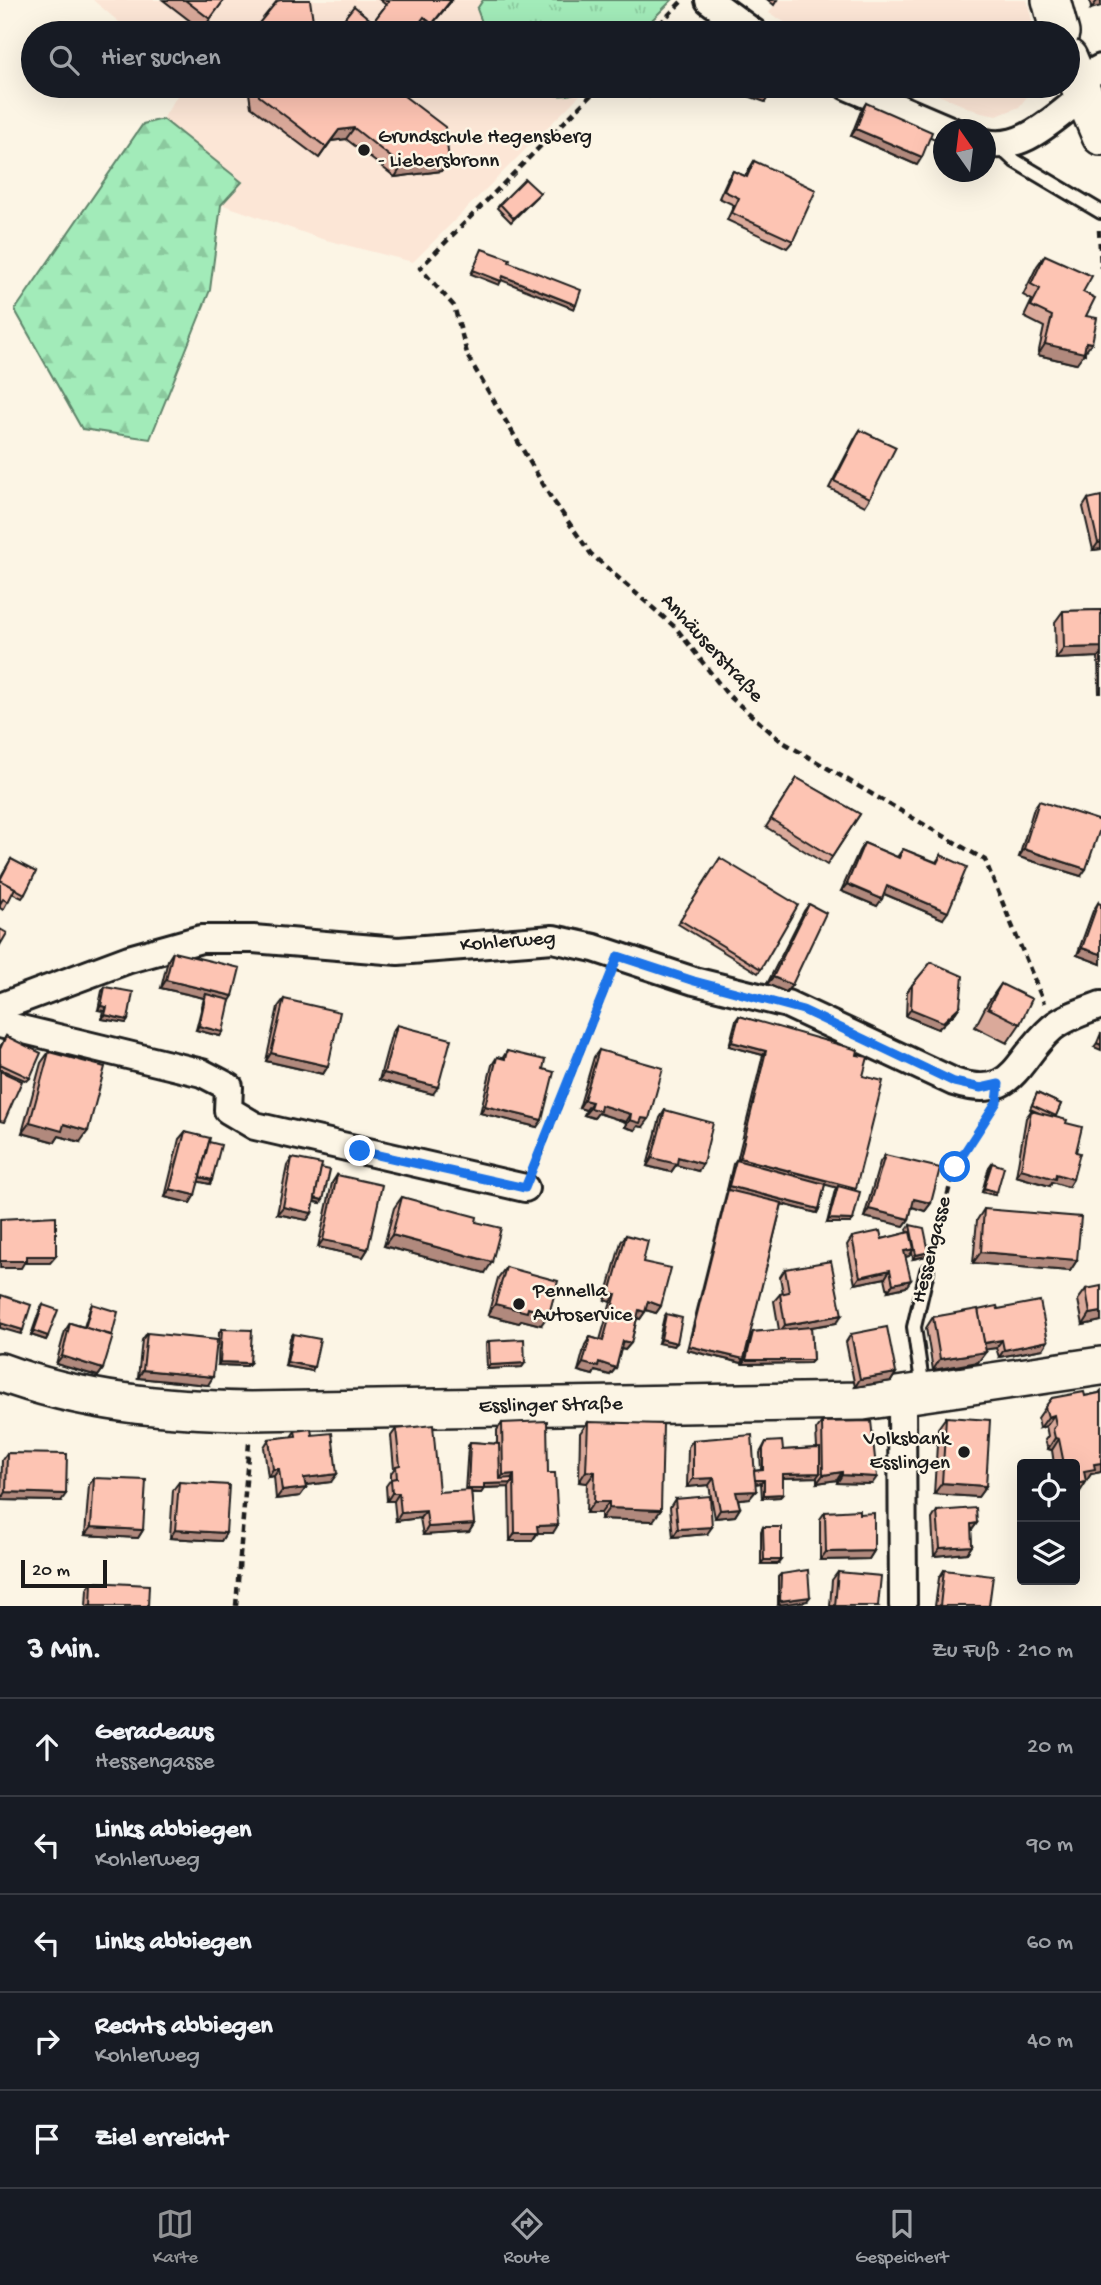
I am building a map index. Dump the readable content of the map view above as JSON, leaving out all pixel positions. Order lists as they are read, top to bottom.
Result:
{
  "streets": {
    "street": ["Kohlerweg", "Esslinger Straße"],
    "lane": ["Hessengasse"],
    "path": ["Anhäuserstraße"]
  },
  "crossings": [
    ["Kohlerweg", "Hessengasse"],
    ["Hessengasse", "Esslinger Straße"]
  ],
  "places": ["Grundschule Hegensberg - Liebersbronn", "Pennella Autoservice", "Volksbank Esslingen"],
  "scale_bar": "20 m",
  "north": "top",
  "page": {
    "search": "Hier suchen",
    "scale": "20 m",
    "heading": ["3 Min.", "Zu Fuß · 210 m"],
    "list": [
      ["Geradeaus", "Hessengasse", "20 m"],
      ["Links abbiegen", "Kohlerweg", "90 m"],
      ["Links abbiegen", "60 m"],
      ["Rechts abbiegen", "Kohlerweg", "40 m"],
      "Ziel erreicht"
    ],
    "nav": ["Karte", "Route", "Gespeichert"]
  }
}
